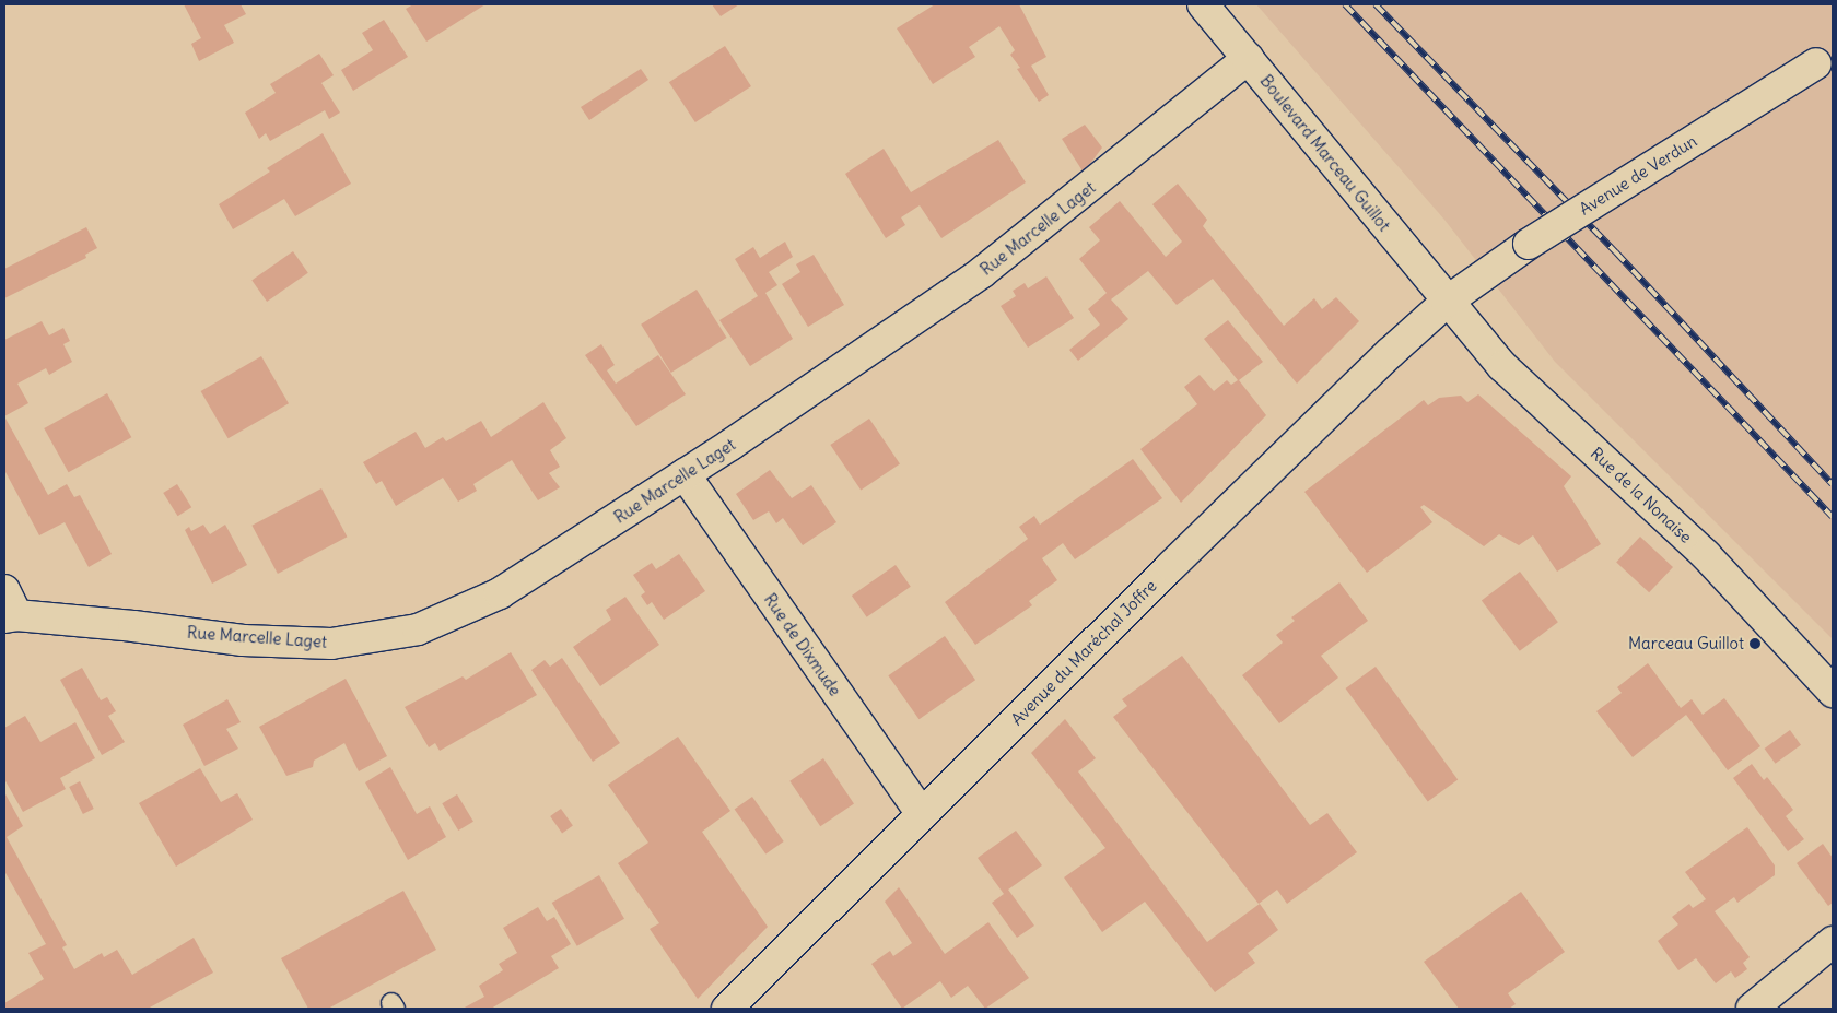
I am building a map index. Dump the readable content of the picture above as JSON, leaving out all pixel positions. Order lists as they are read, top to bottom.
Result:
{
  "streets": {
    "street": [
      "Boulevard Marceau Guillot",
      "Avenue de Verdun",
      "Rue Marcelle Laget",
      "Rue de la Nonaise",
      "Rue de Dixmude",
      "Avenue du Maréchal Joffre"
    ]
  },
  "crossings": [
    ["Boulevard Marceau Guillot", "Avenue de Verdun"],
    ["Boulevard Marceau Guillot", "Rue Marcelle Laget"],
    ["Boulevard Marceau Guillot", "Rue de la Nonaise"],
    ["Boulevard Marceau Guillot", "Avenue du Maréchal Joffre"],
    ["Avenue de Verdun", "Rue de la Nonaise"],
    ["Avenue de Verdun", "Avenue du Maréchal Joffre"],
    ["Rue Marcelle Laget", "Rue de Dixmude"],
    ["Rue de la Nonaise", "Avenue du Maréchal Joffre"],
    ["Rue de Dixmude", "Avenue du Maréchal Joffre"]
  ],
  "places": ["Marceau Guillot"]
}
